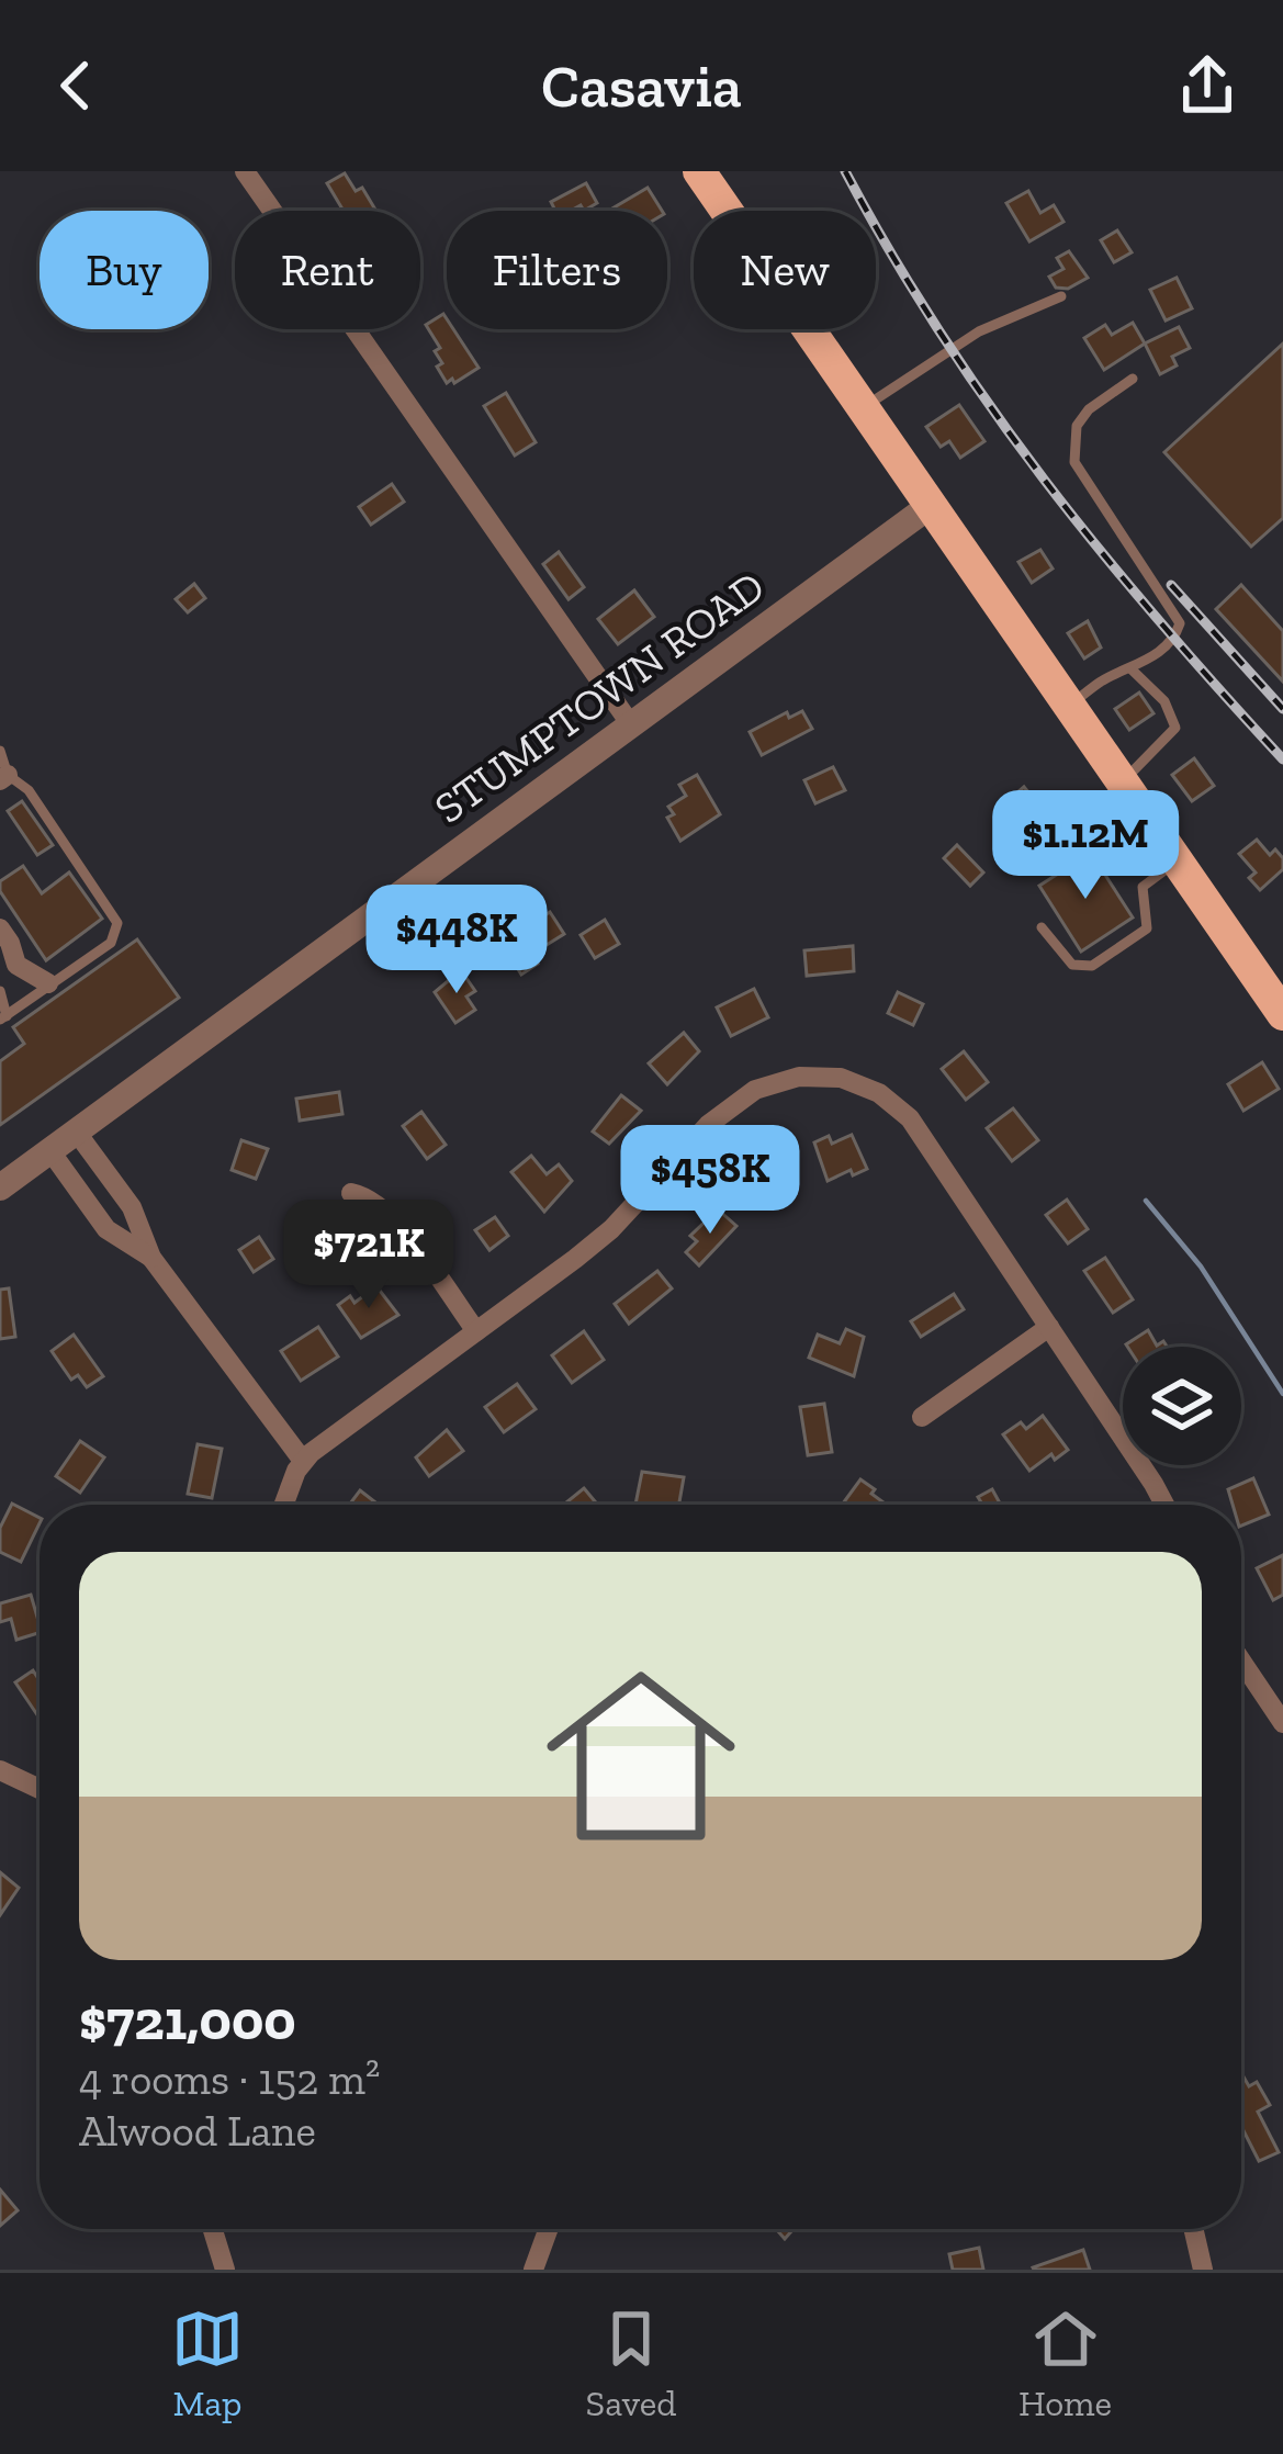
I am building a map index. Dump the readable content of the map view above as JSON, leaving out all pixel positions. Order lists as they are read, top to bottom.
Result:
{
  "streets": {
    "street": ["STUMPTOWN ROAD"]
  },
  "page": {
    "header": "Casavia",
    "chip": [
      "Buy",
      "Rent",
      "Filters",
      "New"
    ],
    "price": [
      "$1.12M",
      "$448K",
      "$458K",
      "$721K"
    ],
    "list": [
      {
        "name": "$721,000",
        "note": "4 rooms · 152 m² · Alwood Lane"
      }
    ],
    "tabs": ["Map", "Saved", "Home"]
  }
}
